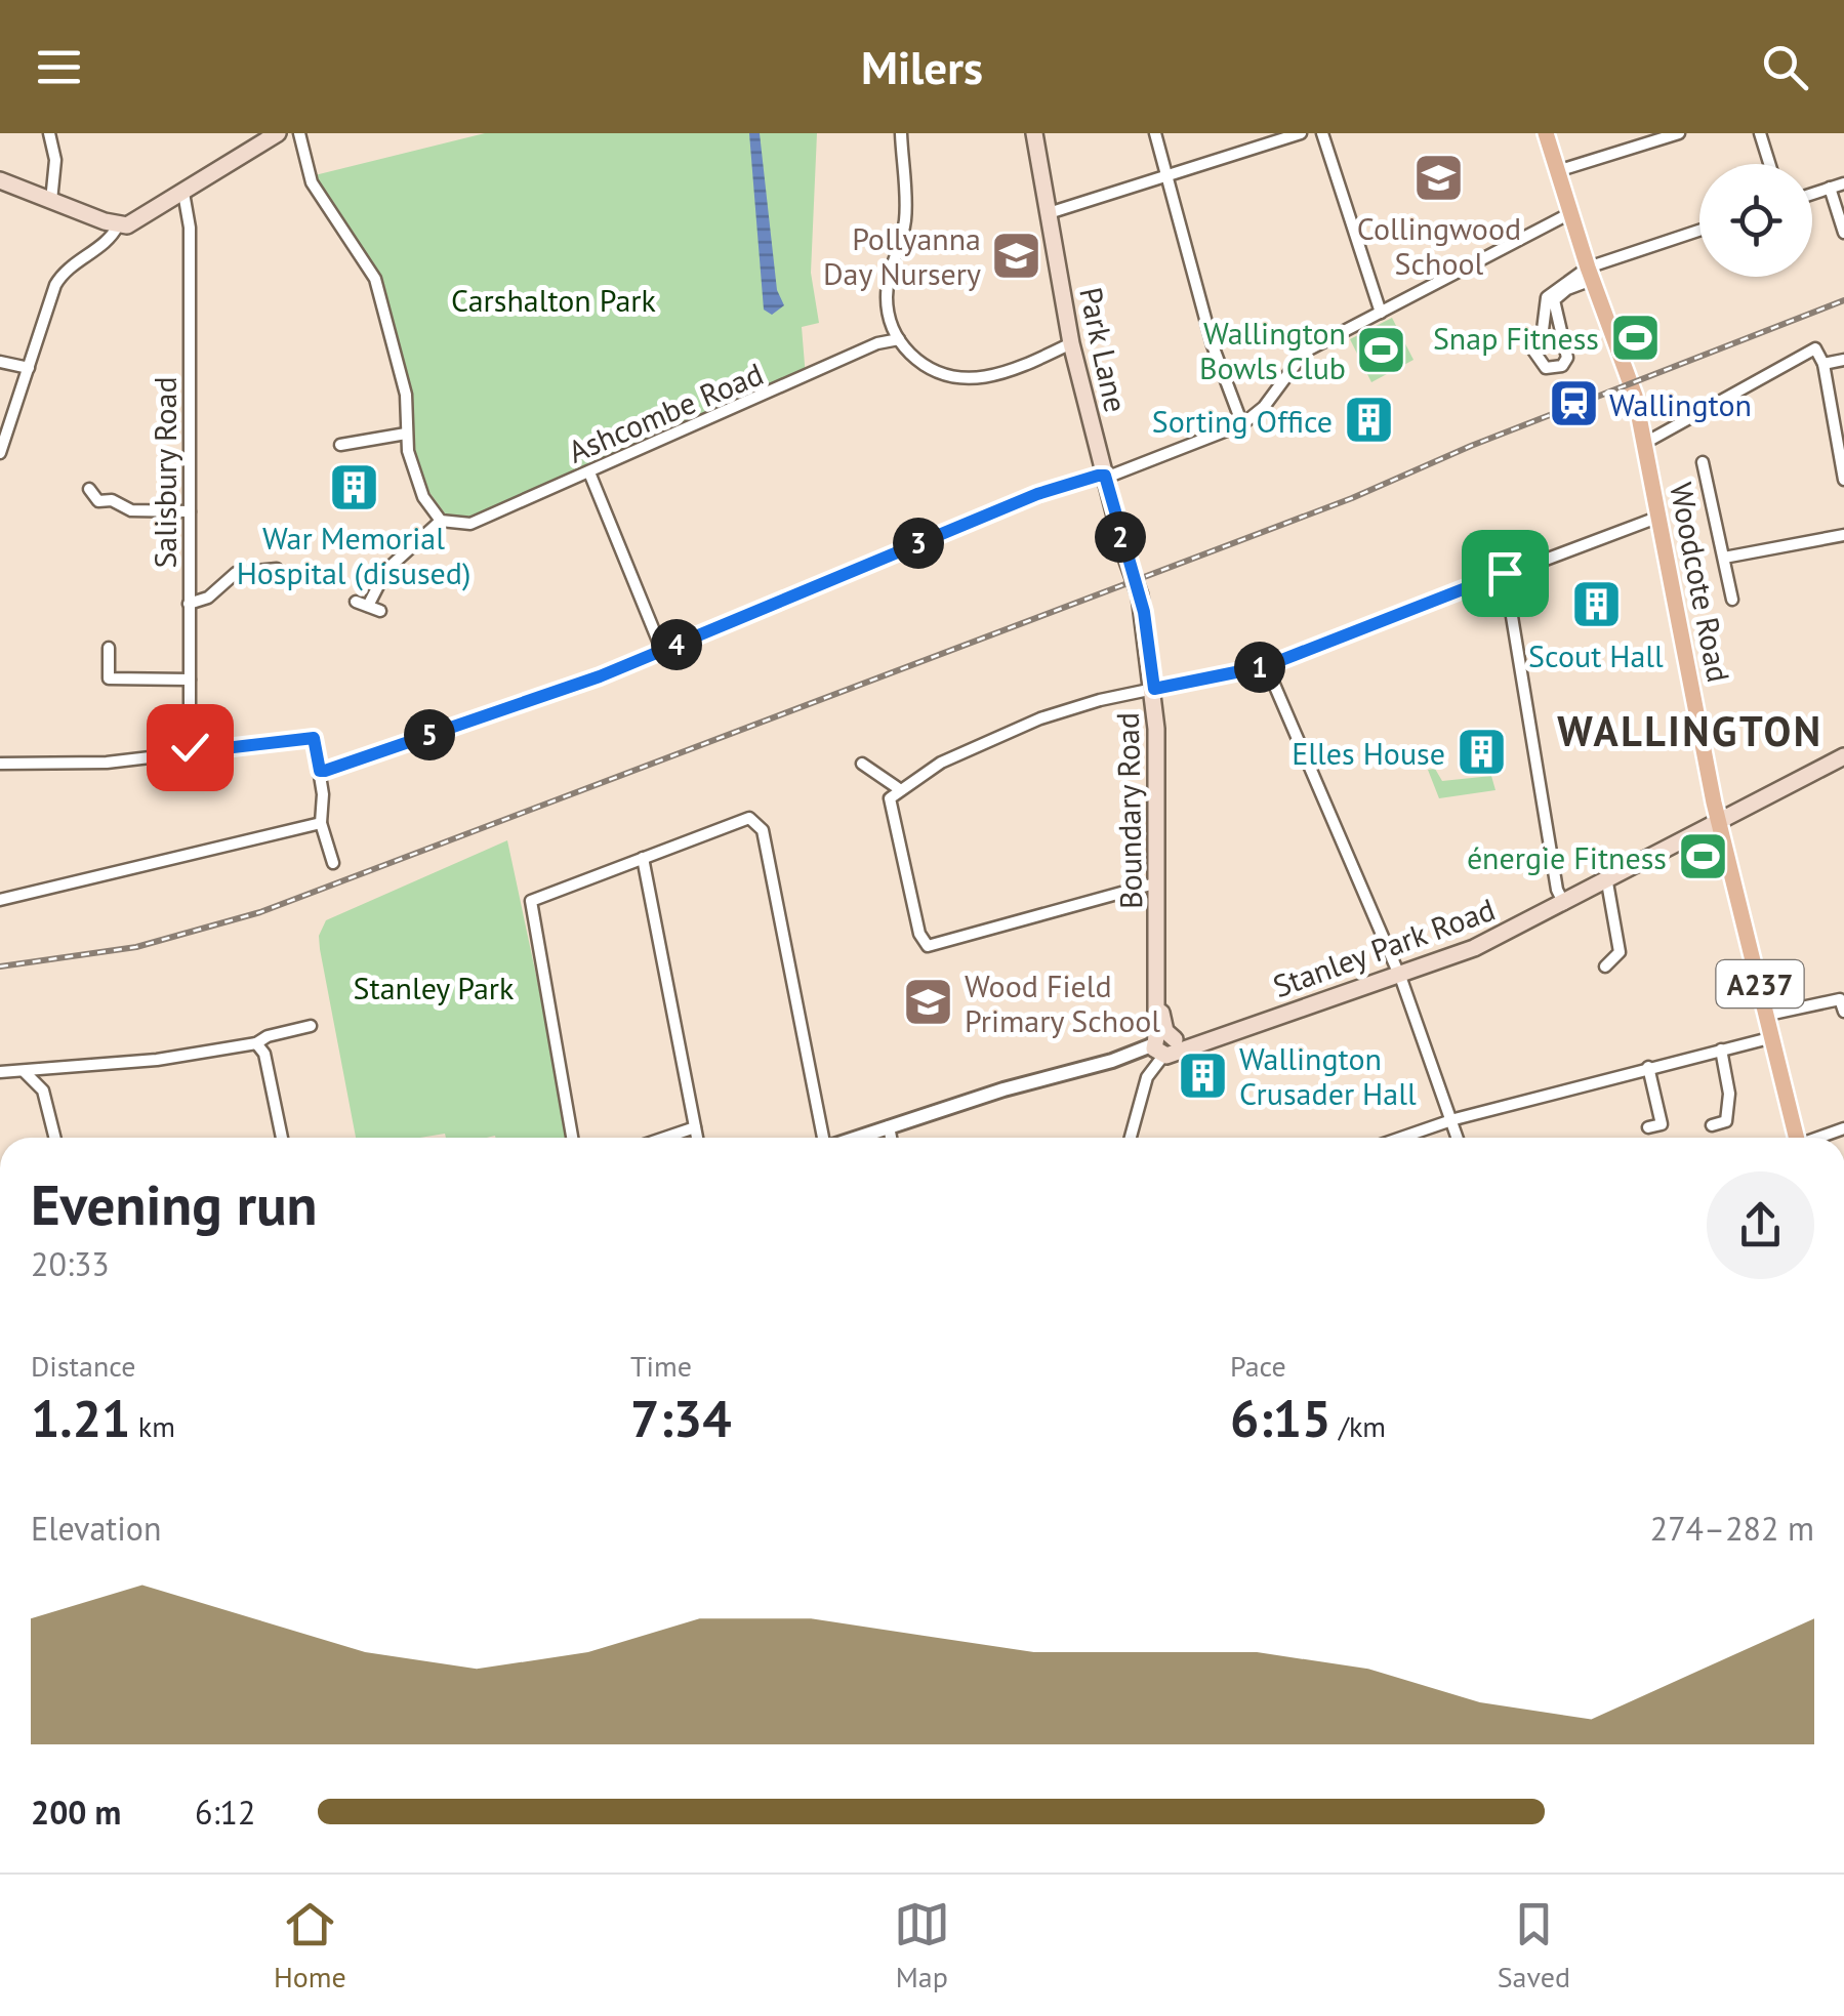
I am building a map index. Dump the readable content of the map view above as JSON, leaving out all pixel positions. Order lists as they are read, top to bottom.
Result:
{
  "streets": {
    "main road": [
      "Park Lane",
      "Woodcote Road",
      "Boundary Road",
      "Stanley Park Road",
      "A237"
    ],
    "street": ["Ashcombe Road", "Salisbury Road"]
  },
  "crossings": [
    ["Park Lane", "Boundary Road"],
    ["Woodcote Road", "Stanley Park Road"],
    ["Woodcote Road", "A237"],
    ["Boundary Road", "Stanley Park Road"]
  ],
  "districts": ["WALLINGTON"],
  "parks": ["Carshalton Park", "Stanley Park"],
  "places": {
    "school or university": ["Collingwood School", "Pollyanna Day Nursery", "Wood Field Primary School"],
    "sports": ["Snap Fitness", "Wallington Bowls Club", "énergie Fitness"],
    "station": ["Wallington"],
    "building": [
      "Sorting Office",
      "War Memorial Hospital (disused)",
      "Scout Hall",
      "Elles House",
      "Wallington Crusader Hall"
    ]
  },
  "page": {
    "header": "Milers",
    "pins": [
      "2",
      "3",
      "4",
      "1",
      "5"
    ],
    "heading": ["Evening run", "20:33"],
    "stats": [
      ["Distance", "1.21 km"],
      ["Time", "7:34"],
      ["Pace", "6:15 /km"]
    ],
    "chart": ["Elevation", "274–282 m"],
    "list": [
      {
        "name": "200 m",
        "note": "6:12"
      }
    ],
    "tabs": ["Home", "Map", "Saved"]
  }
}
